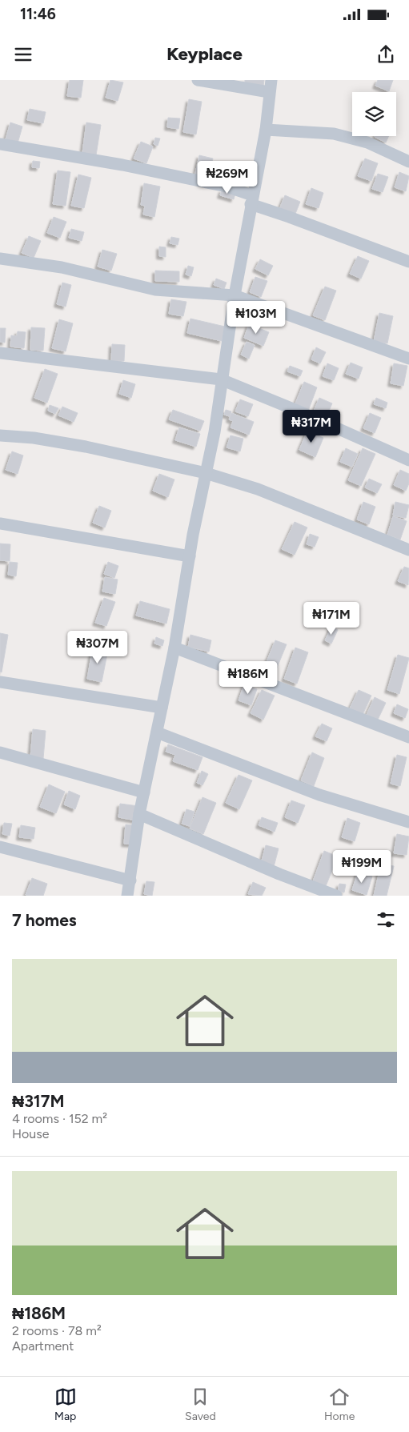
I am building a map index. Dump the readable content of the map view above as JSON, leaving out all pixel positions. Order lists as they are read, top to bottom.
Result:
{
  "page": {
    "status": "11:46",
    "header": "Keyplace",
    "price": [
      "₦269M",
      "₦103M",
      "₦317M",
      "₦171M",
      "₦307M",
      "₦186M",
      "₦199M"
    ],
    "heading": "7 homes",
    "list": [
      {
        "name": "₦317M",
        "note": "4 rooms · 152 m² · House"
      },
      {
        "name": "₦186M",
        "note": "2 rooms · 78 m² · Apartment"
      }
    ],
    "tabs": ["Map", "Saved", "Home"]
  }
}
